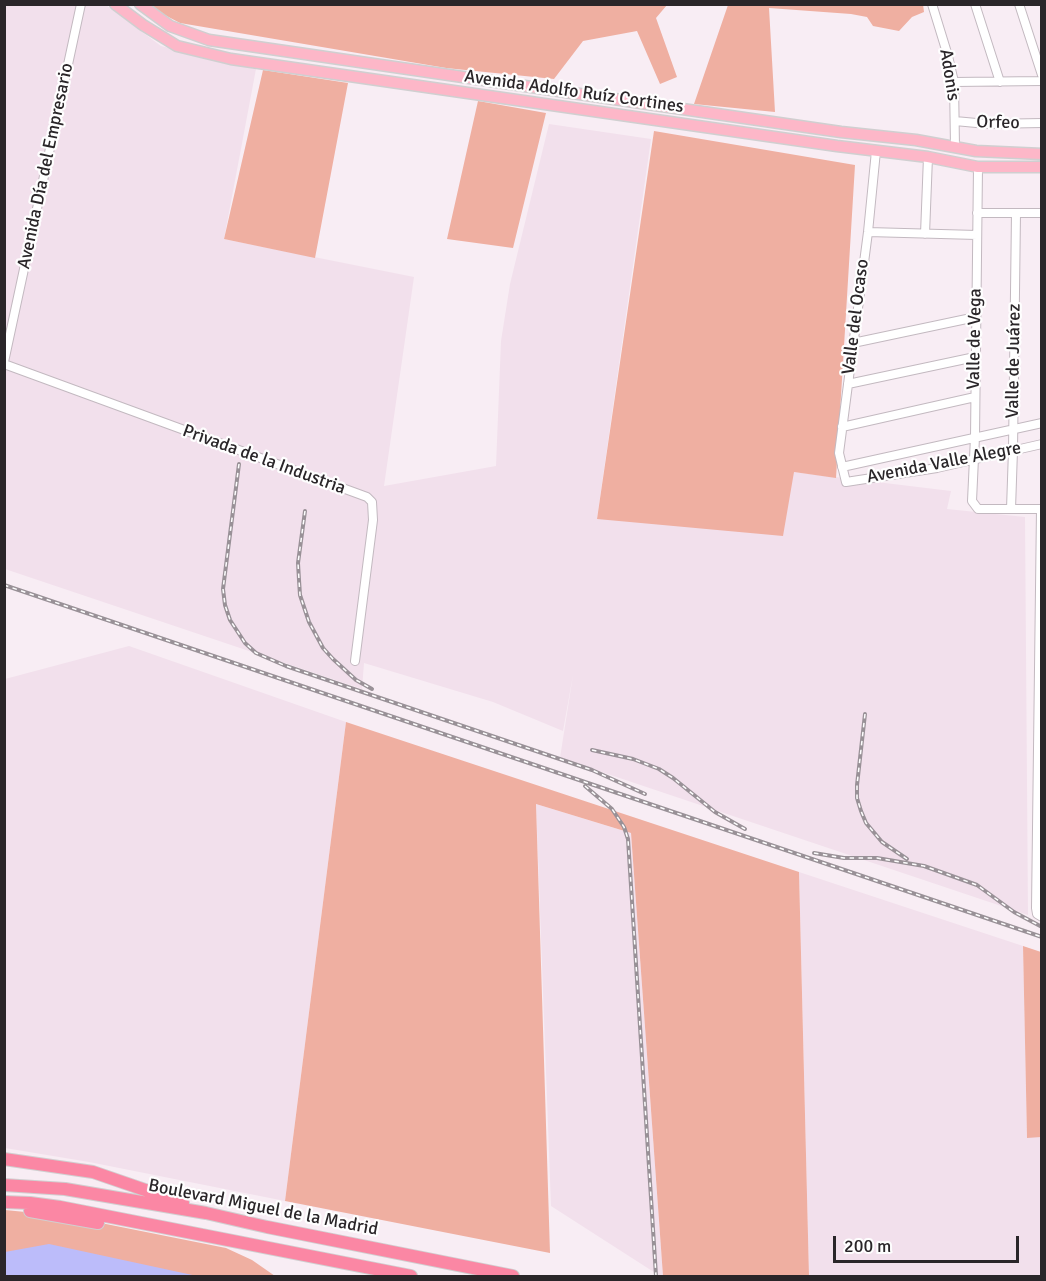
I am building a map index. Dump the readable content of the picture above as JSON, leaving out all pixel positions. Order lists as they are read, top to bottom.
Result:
{
  "streets": {
    "highway": ["Boulevard Miguel de la Madrid"],
    "main road": ["Avenida Adolfo Ruíz Cortines"],
    "street": [
      "Adonis",
      "Orfeo",
      "Avenida Día del Empresario",
      "Valle del Ocaso",
      "Valle de Vega",
      "Valle de Juárez",
      "Privada de la Industria",
      "Avenida Valle Alegre"
    ]
  },
  "crossings": [
    ["Adonis", "Avenida Adolfo Ruíz Cortines"],
    ["Adonis", "Orfeo"],
    ["Avenida Adolfo Ruíz Cortines", "Valle del Ocaso"],
    ["Avenida Adolfo Ruíz Cortines", "Valle de Vega"],
    ["Avenida Día del Empresario", "Privada de la Industria"],
    ["Valle del Ocaso", "Avenida Valle Alegre"],
    ["Valle de Vega", "Valle de Juárez"],
    ["Valle de Vega", "Avenida Valle Alegre"],
    ["Valle de Juárez", "Avenida Valle Alegre"]
  ],
  "scale_bar": "200 m"
}
